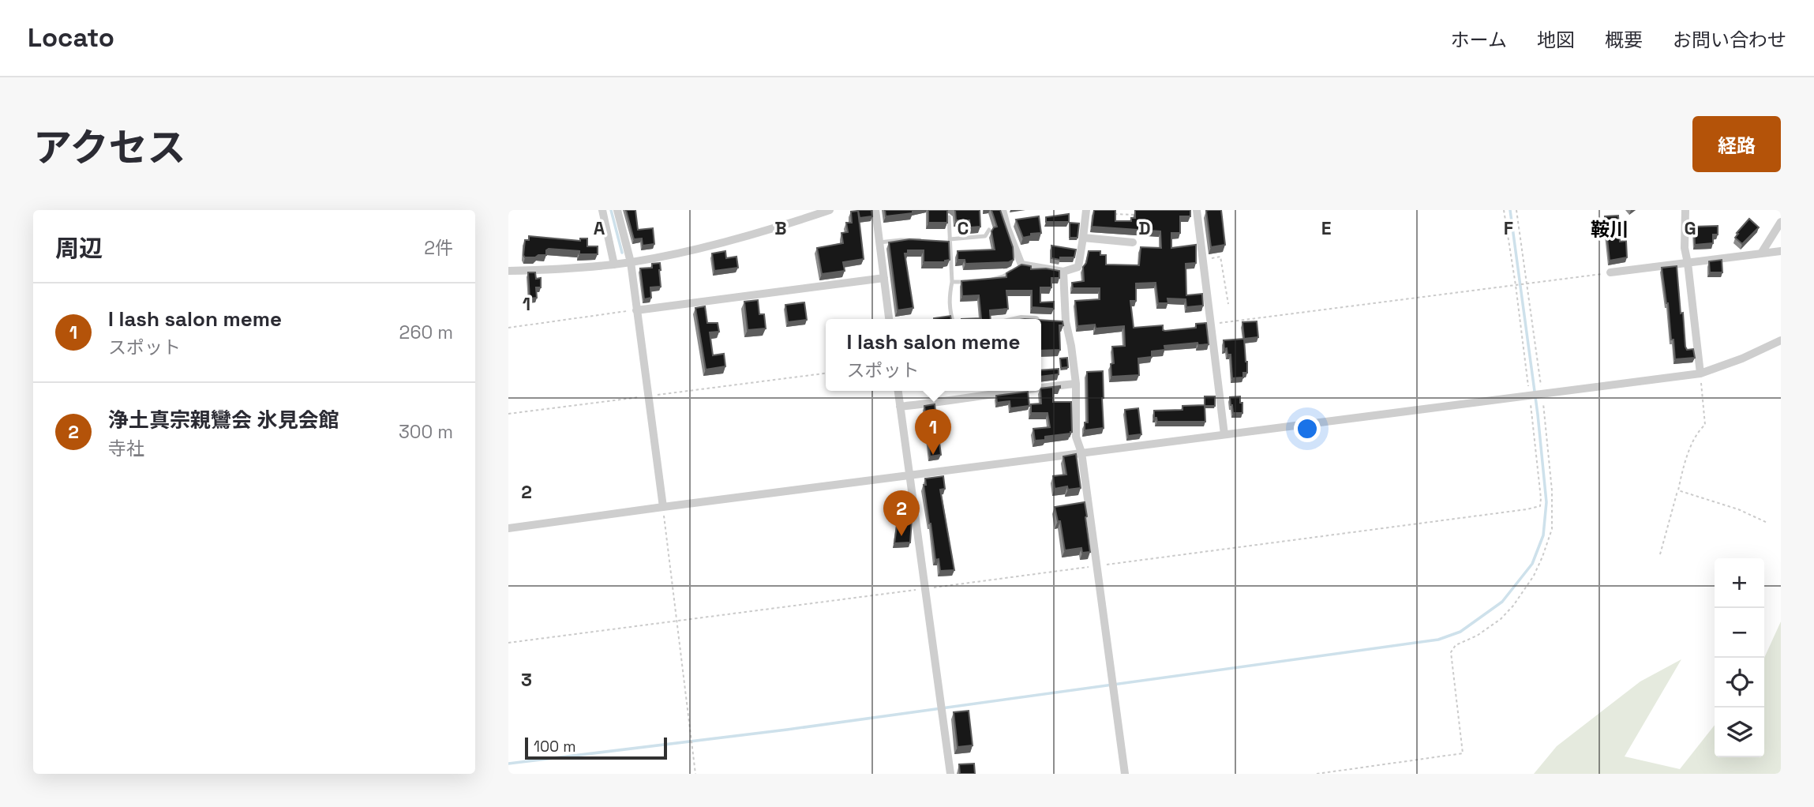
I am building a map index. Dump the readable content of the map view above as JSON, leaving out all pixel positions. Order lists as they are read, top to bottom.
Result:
{
  "districts": ["鞍川"],
  "scale_bar": "100 m",
  "page": {
    "header": "Locato",
    "nav": [
      "ホーム",
      "地図",
      "概要",
      "お問い合わせ"
    ],
    "title": "アクセス",
    "buttons": "経路",
    "heading": ["周辺", "2件"],
    "list": [
      {
        "mark": "1",
        "name": "I lash salon meme",
        "note": "スポット",
        "value": "260 m"
      },
      {
        "mark": "2",
        "name": "浄土真宗親鸞会 氷見会館",
        "note": "寺社",
        "value": "300 m"
      }
    ],
    "popup": ["I lash salon meme", "スポット"],
    "pins": ["1", "2"],
    "map_buttons": ["+", "−"],
    "scale": "100 m"
  },
  "grid": {
    "columns": [
      "A",
      "B",
      "C",
      "D",
      "E",
      "F",
      "G"
    ],
    "rows": ["1", "2", "3"]
  }
}
